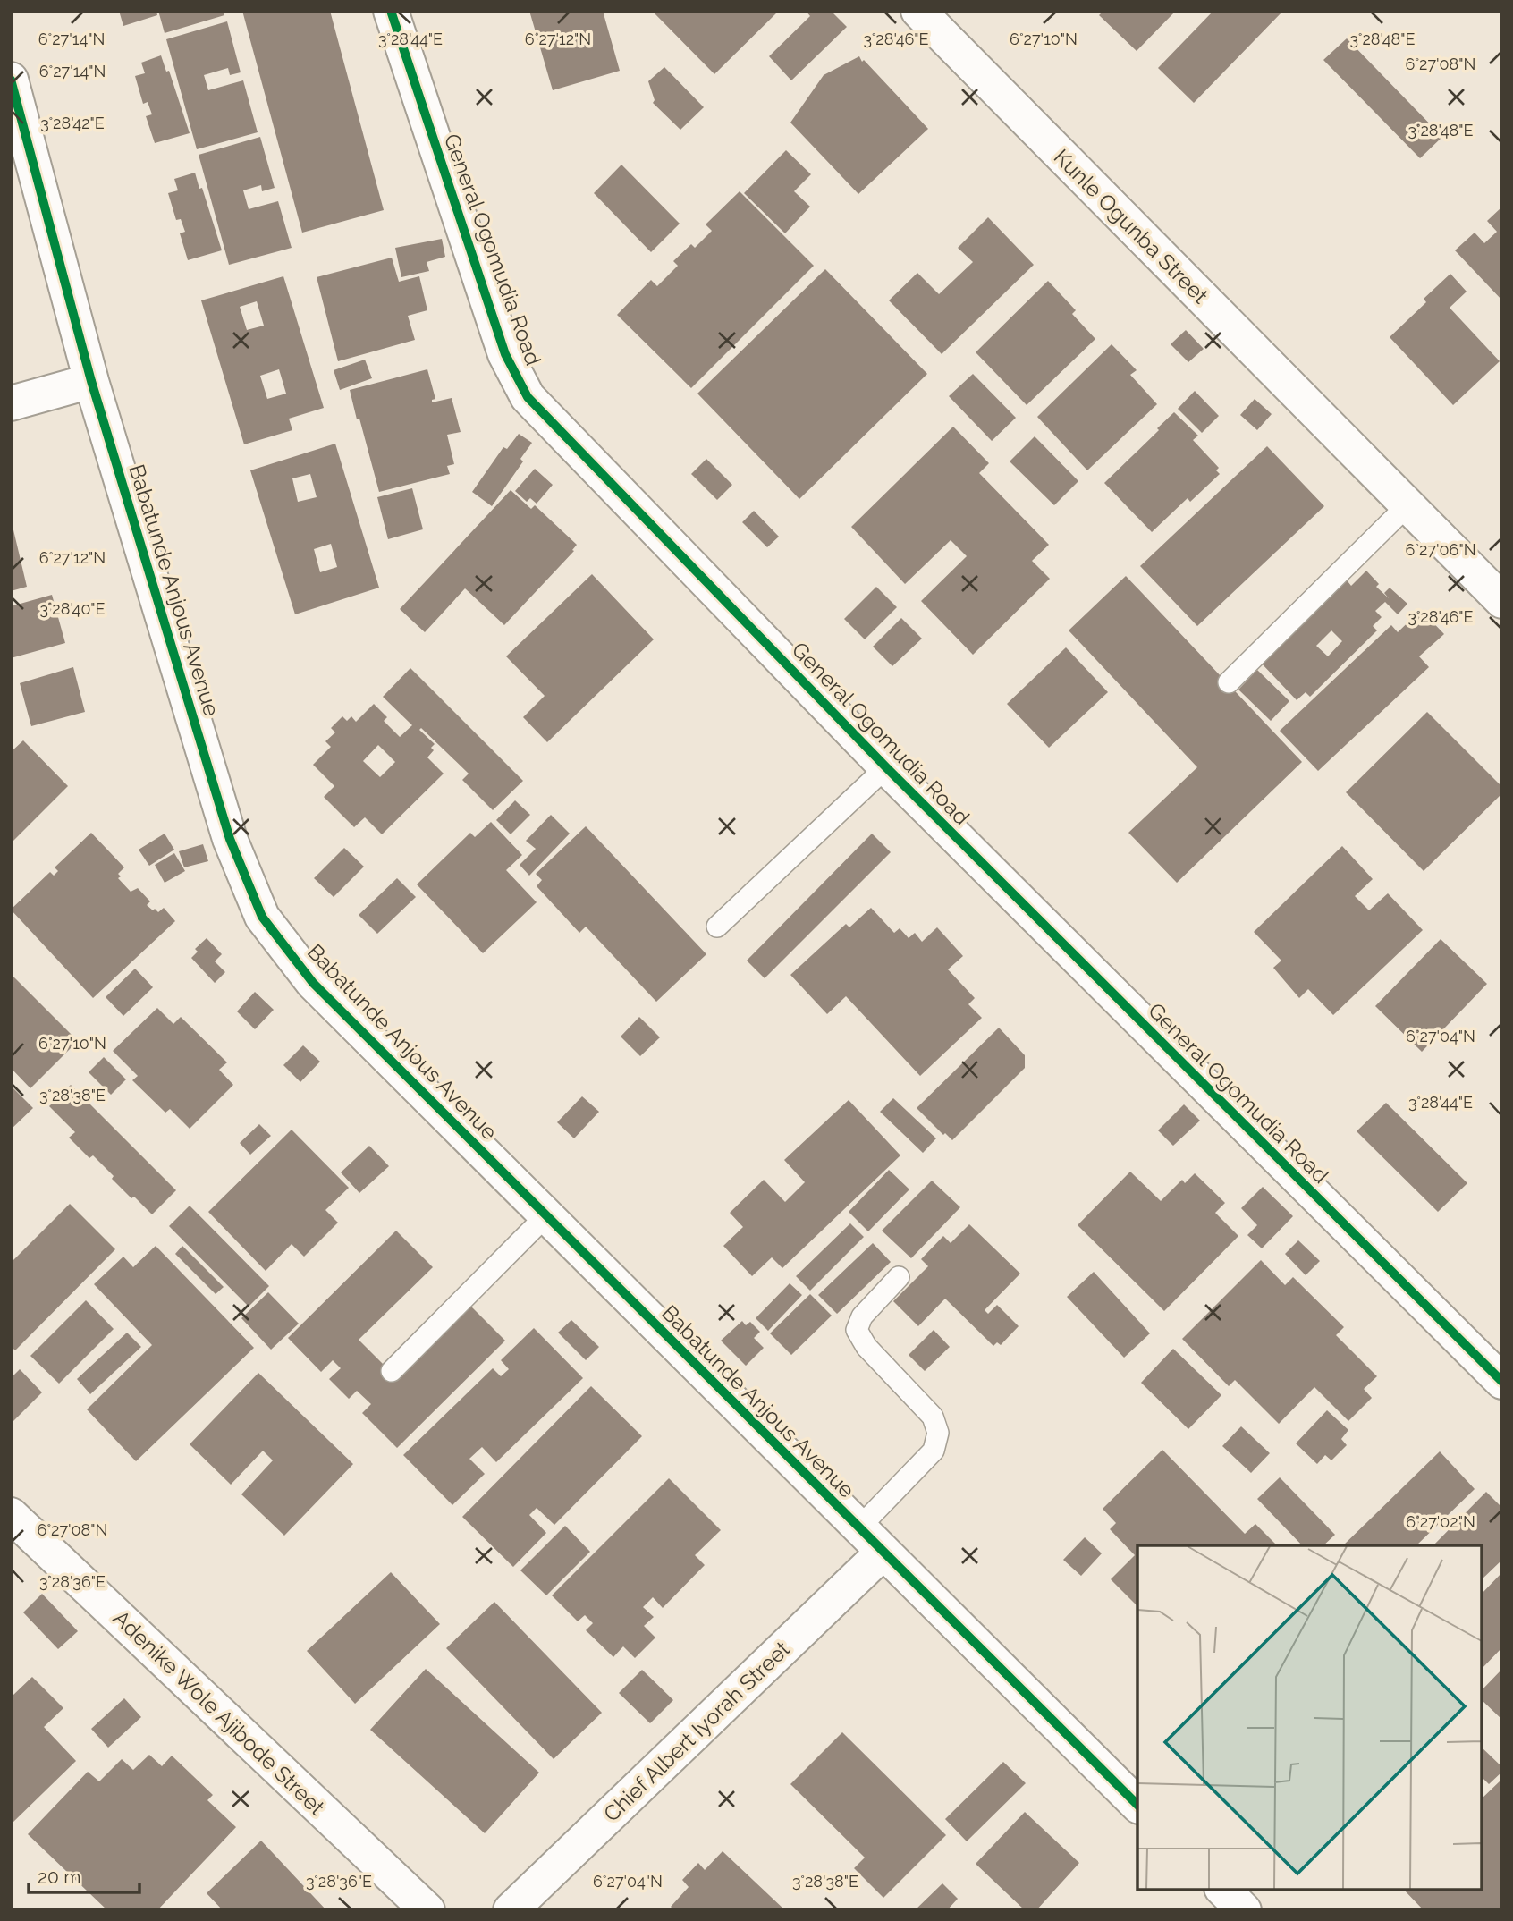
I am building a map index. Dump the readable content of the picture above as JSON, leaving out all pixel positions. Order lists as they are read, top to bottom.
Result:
{
  "streets": {
    "street": [
      "Kunle Ogunba Street",
      "General Ogomudia Road",
      "Babatunde Anjous Avenue",
      "Adenike Wole Ajibode Street",
      "Chief Albert Iyorah Street"
    ]
  },
  "crossings": [
    ["Babatunde Anjous Avenue", "Chief Albert Iyorah Street"]
  ],
  "scale_bar": "20 m",
  "coordinates": [
    "3°28'48\"E",
    "3°28'44\"E",
    "6°27'12\"N",
    "3°28'46\"E",
    "6°27'10\"N",
    "6°27'14\"N",
    "6°27'08\"N",
    "3°28'42\"E",
    "6°27'06\"N",
    "3°28'40\"E",
    "6°27'04\"N",
    "3°28'38\"E",
    "6°27'02\"N",
    "3°28'36\"E"
  ]
}
